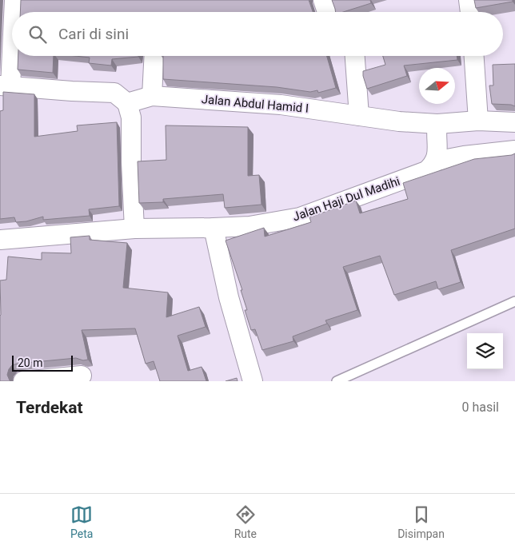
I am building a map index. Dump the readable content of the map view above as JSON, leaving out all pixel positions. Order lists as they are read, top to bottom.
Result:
{
  "streets": {
    "street": ["Jalan Abdul Hamid I", "Jalan Haji Dul Madihi"]
  },
  "scale_bar": "20 m",
  "north": "right",
  "page": {
    "search": "Cari di sini",
    "scale": "20 m",
    "heading": ["Terdekat", "0 hasil"],
    "nav": ["Peta", "Rute", "Disimpan"]
  }
}
